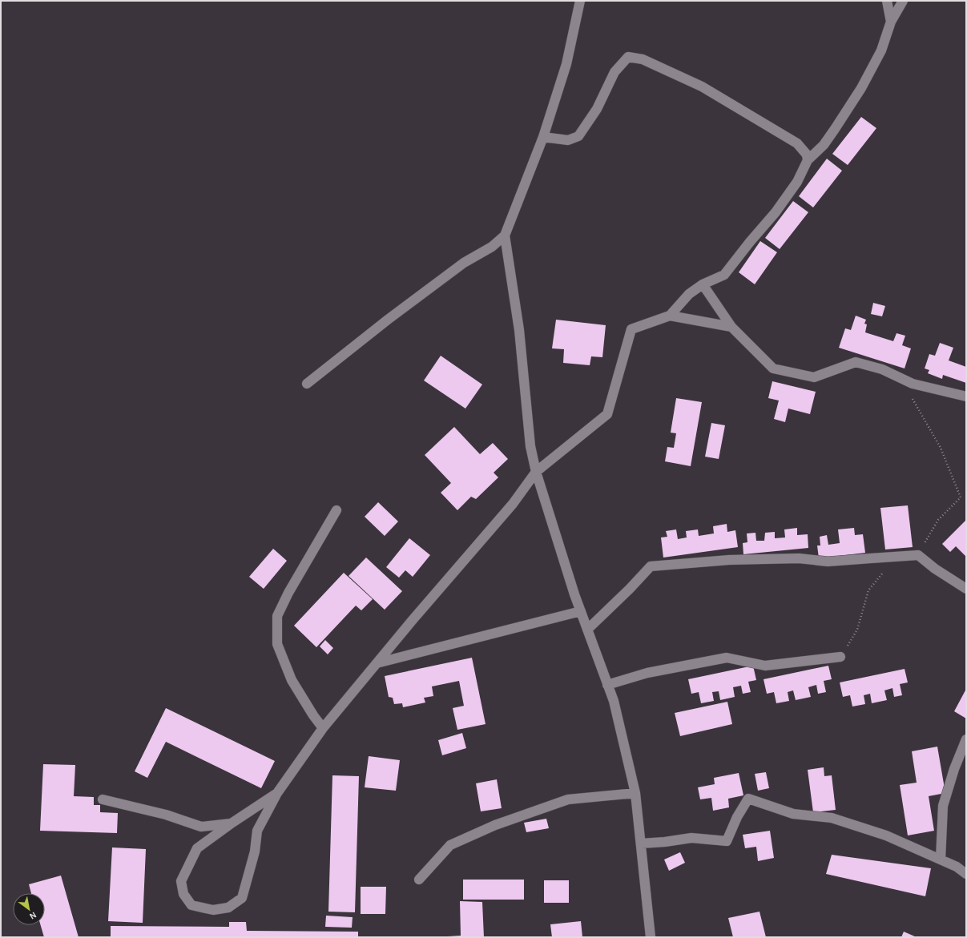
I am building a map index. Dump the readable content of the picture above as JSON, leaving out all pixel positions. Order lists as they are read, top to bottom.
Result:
{
  "north": "bottom right"
}
